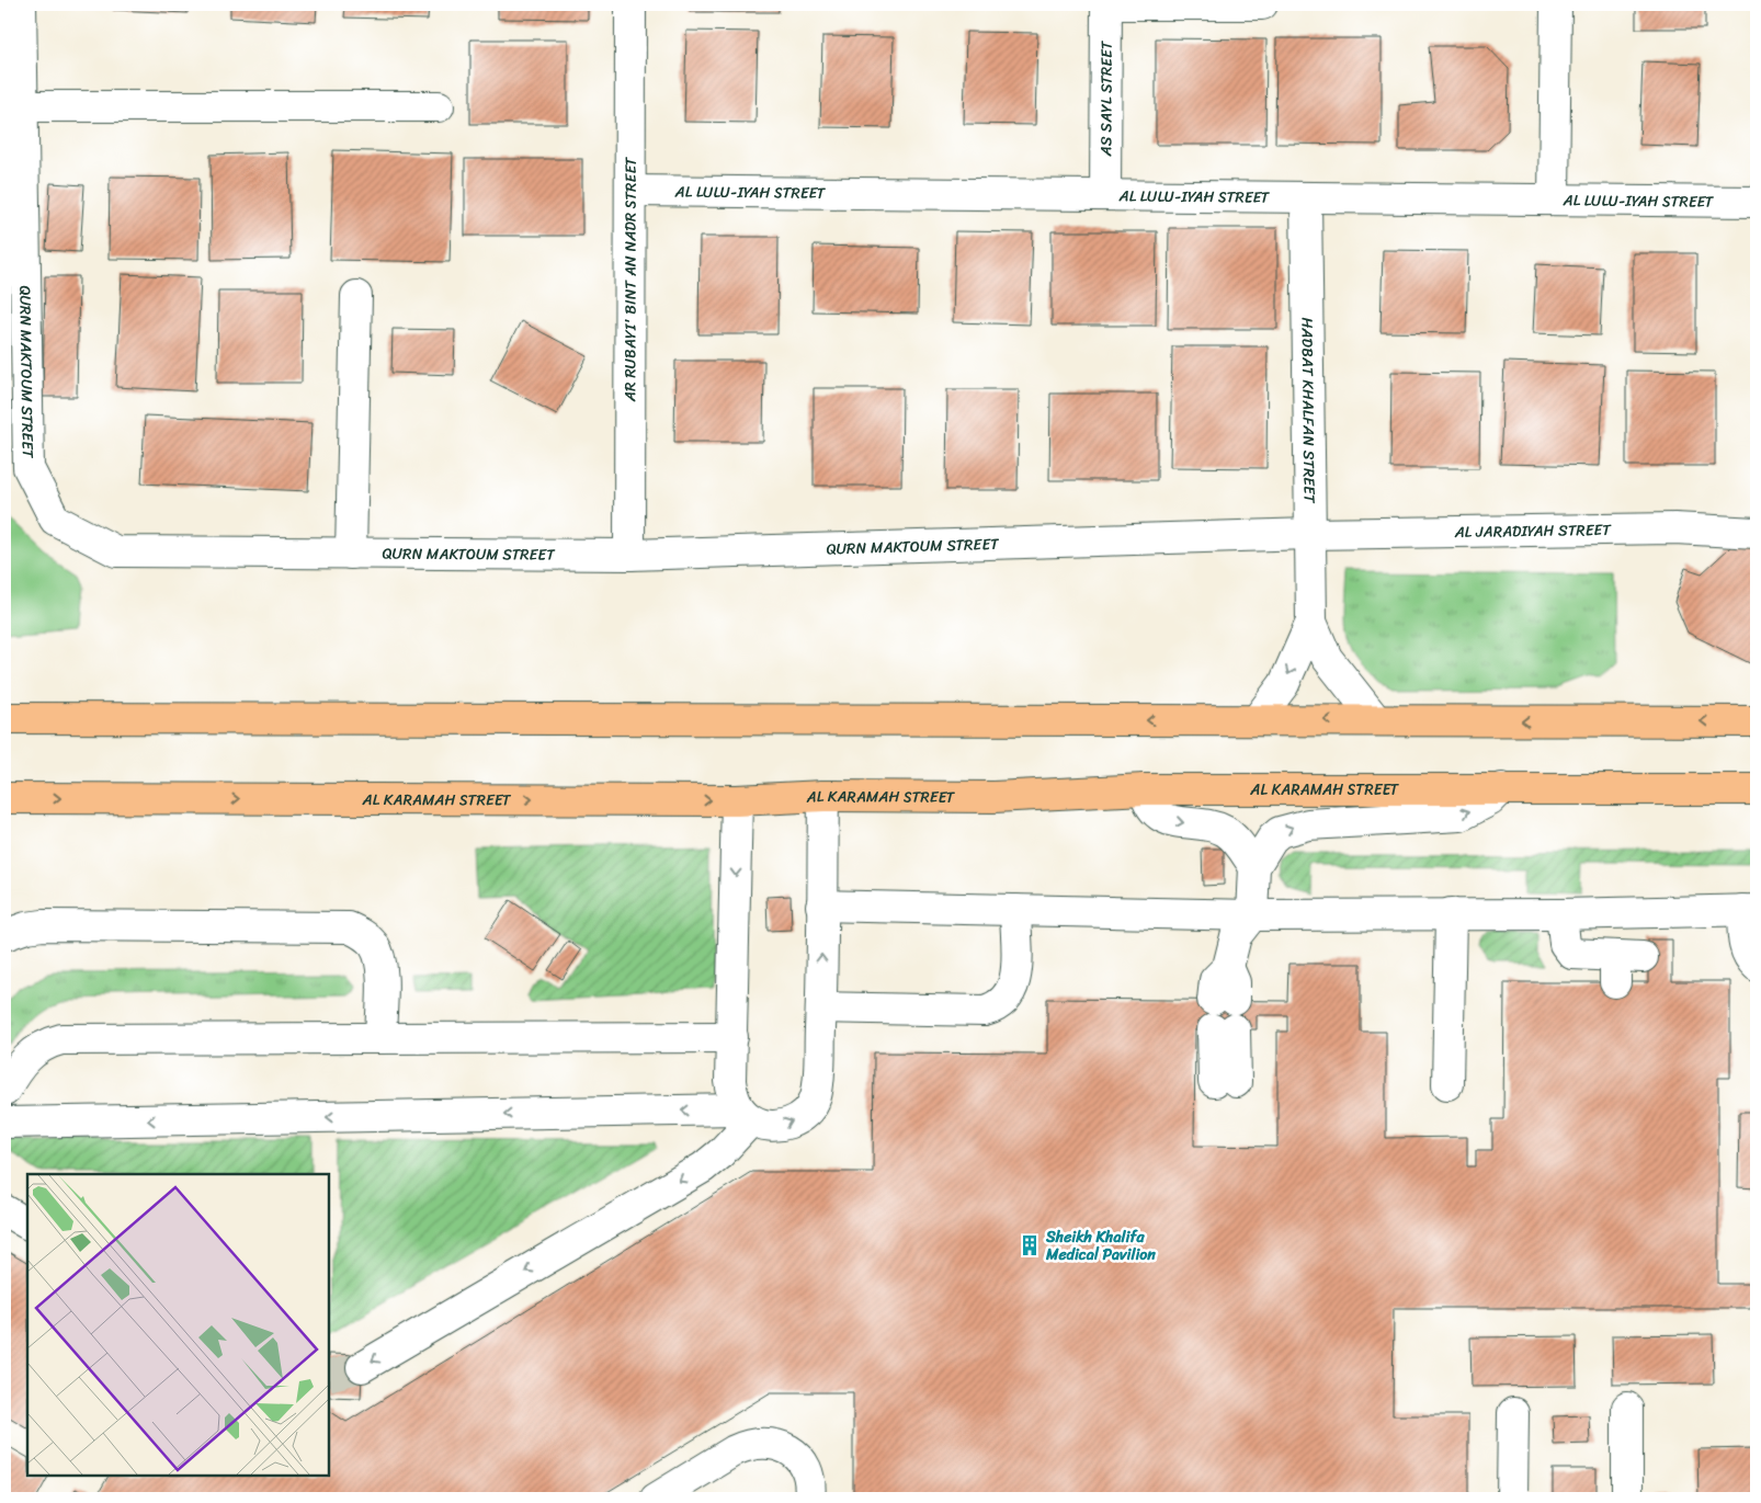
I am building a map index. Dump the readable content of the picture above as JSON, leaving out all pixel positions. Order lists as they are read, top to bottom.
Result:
{
  "streets": {
    "main road": ["AL KARAMAH STREET"],
    "street": [
      "AS SAYL STREET",
      "AL LULU-IYAH STREET",
      "AR RUBAYI' BINT AN NADR STREET",
      "QURN MAKTOUM STREET",
      "HADBAT KHALFAN STREET",
      "AL JARADIYAH STREET"
    ]
  },
  "crossings": [
    ["AS SAYL STREET", "AL LULU-IYAH STREET"],
    ["AL LULU-IYAH STREET", "AR RUBAYI' BINT AN NADR STREET"],
    ["AL LULU-IYAH STREET", "HADBAT KHALFAN STREET"],
    ["AR RUBAYI' BINT AN NADR STREET", "QURN MAKTOUM STREET"],
    ["QURN MAKTOUM STREET", "HADBAT KHALFAN STREET"],
    ["QURN MAKTOUM STREET", "AL JARADIYAH STREET"],
    ["HADBAT KHALFAN STREET", "AL JARADIYAH STREET"]
  ],
  "places": {
    "building": ["Sheikh Khalifa Medical Pavilion"]
  }
}
